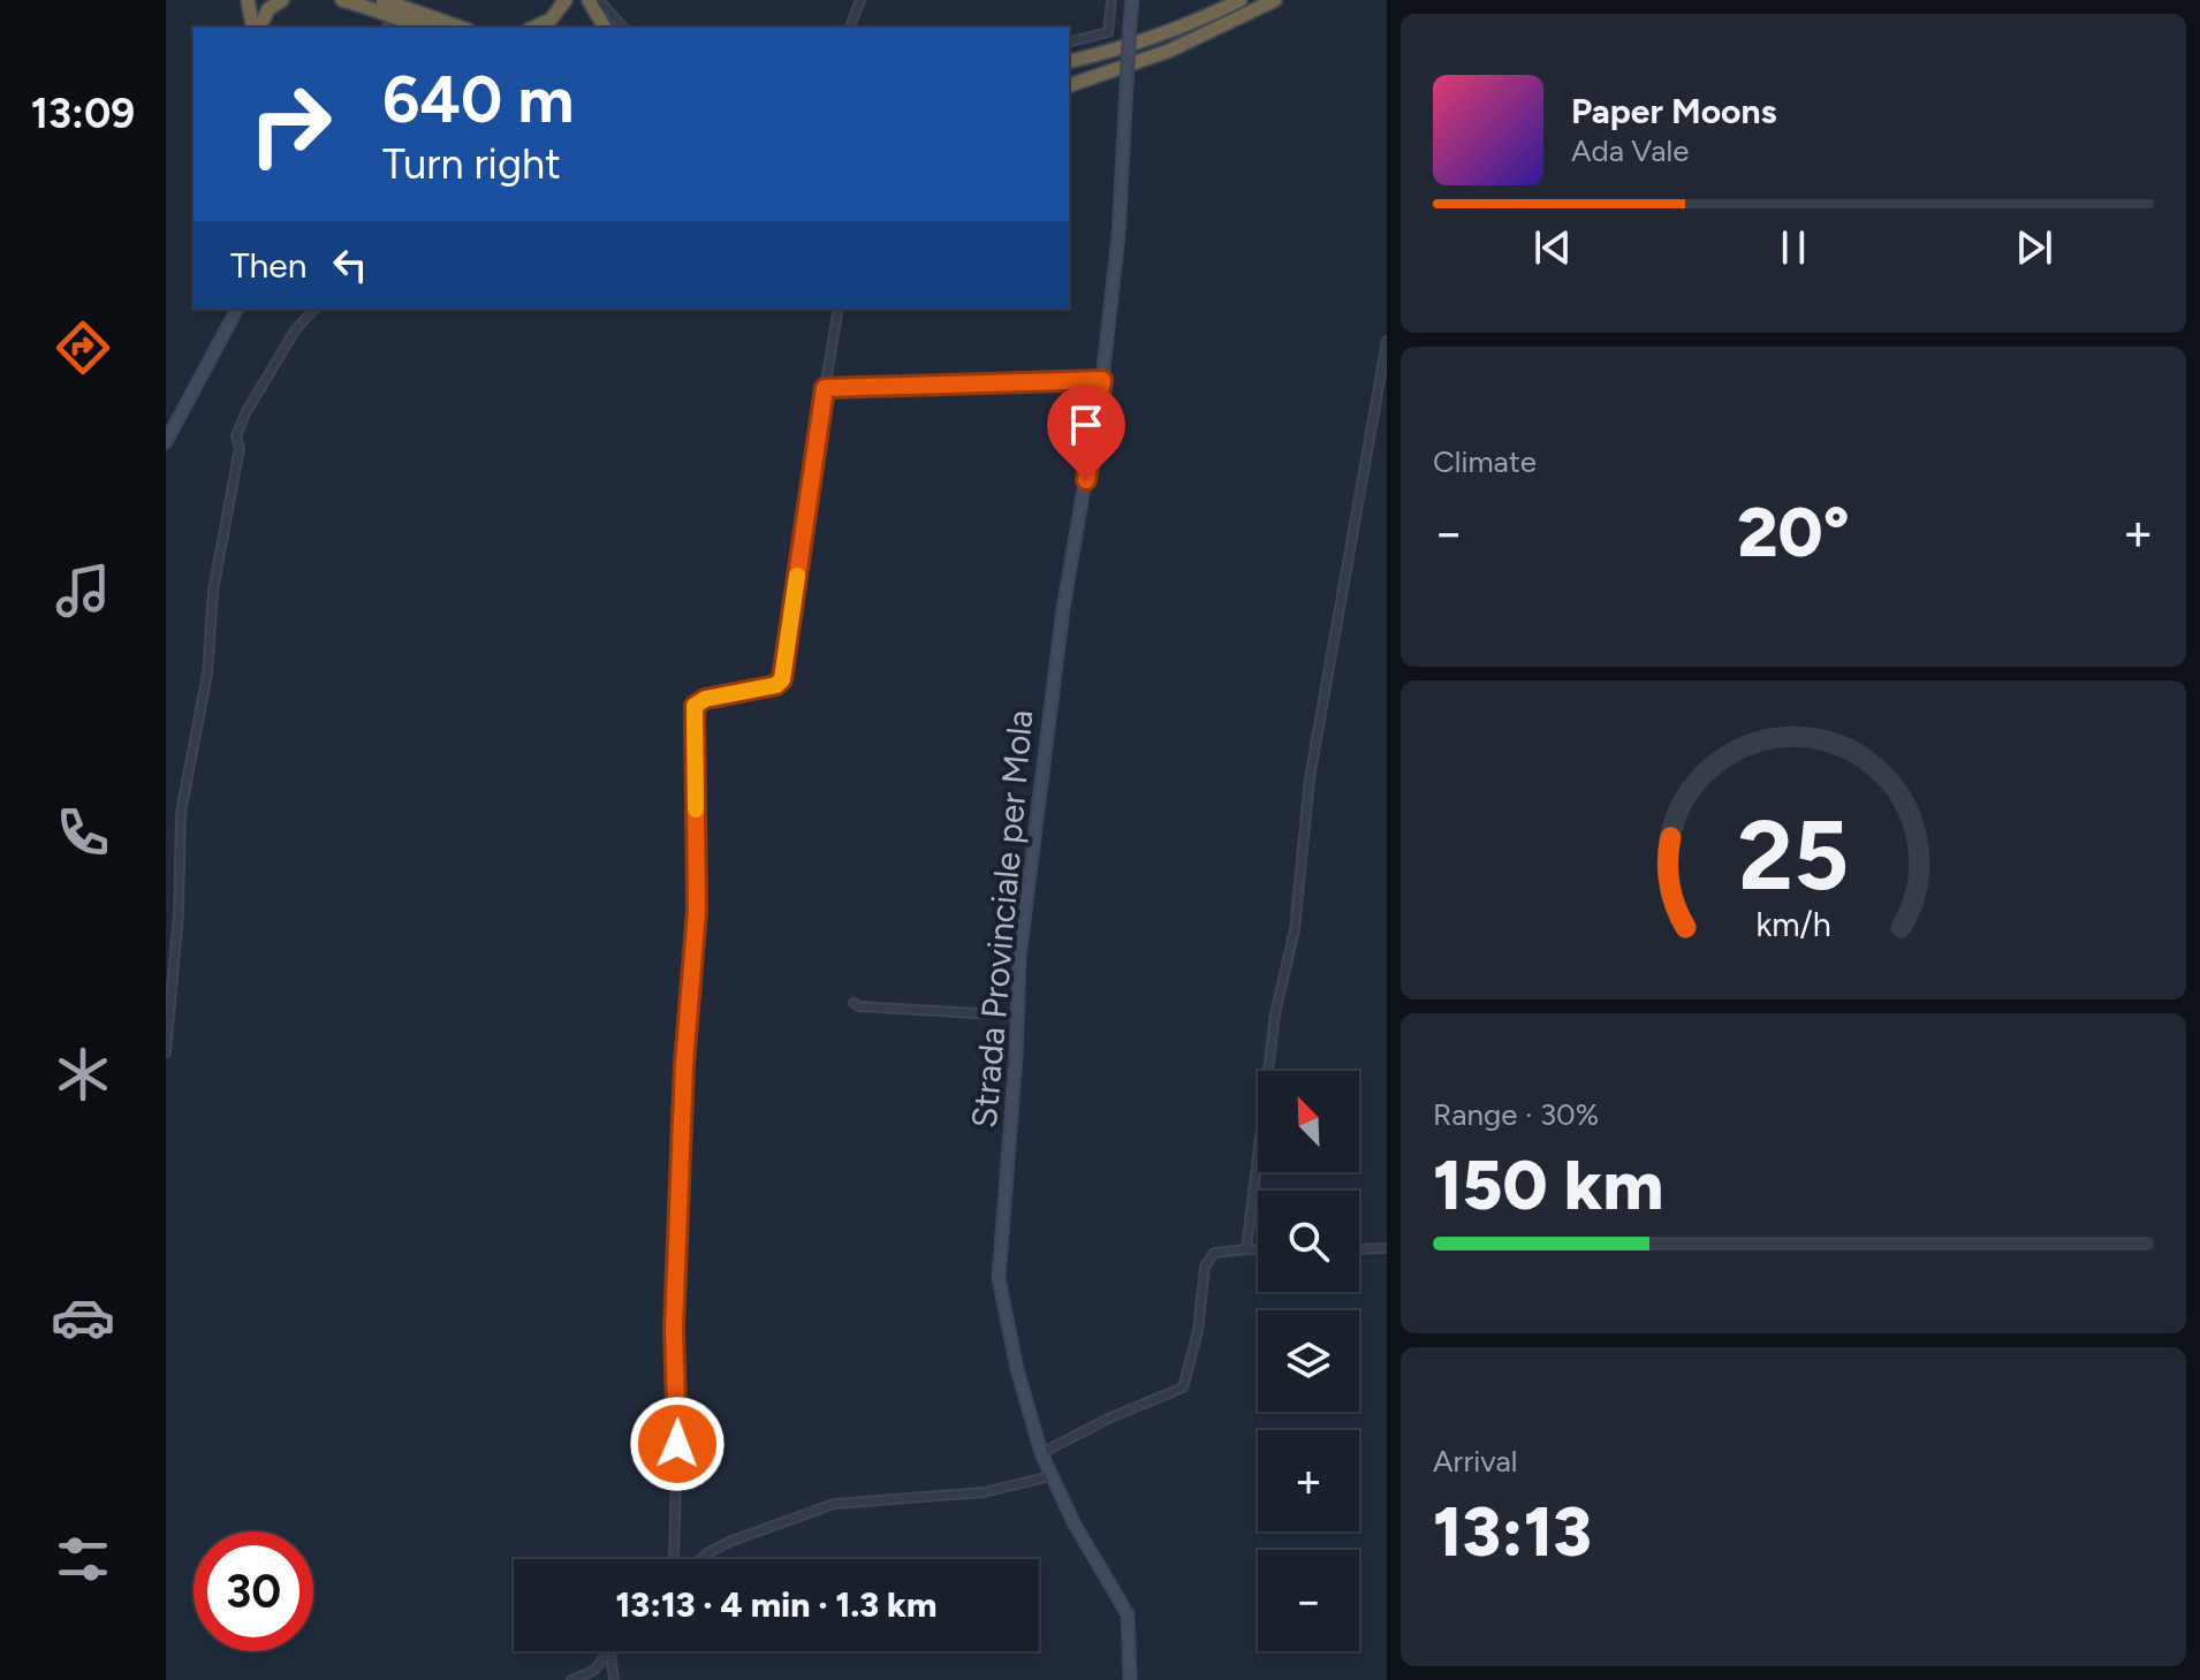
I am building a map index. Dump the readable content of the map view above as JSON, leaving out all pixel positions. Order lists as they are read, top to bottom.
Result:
{
  "streets": {
    "street": ["Strada Provinciale per Mola"]
  },
  "north": "top left",
  "page": {
    "tabs": "13:09",
    "turn": ["640 m", "Turn right"],
    "song": ["Paper Moons", "Ada Vale"],
    "then": "Then",
    "tile": [
      "Climate",
      ["Range · 30%", "150 km"],
      ["Arrival", "13:13"]
    ],
    "heat": ["−", "20°", "+"],
    "map_buttons": ["+", "−"],
    "limit": "30",
    "trip": "13:13 · 4 min · 1.3 km",
    "gauge": ["25", "km/h"]
  }
}
